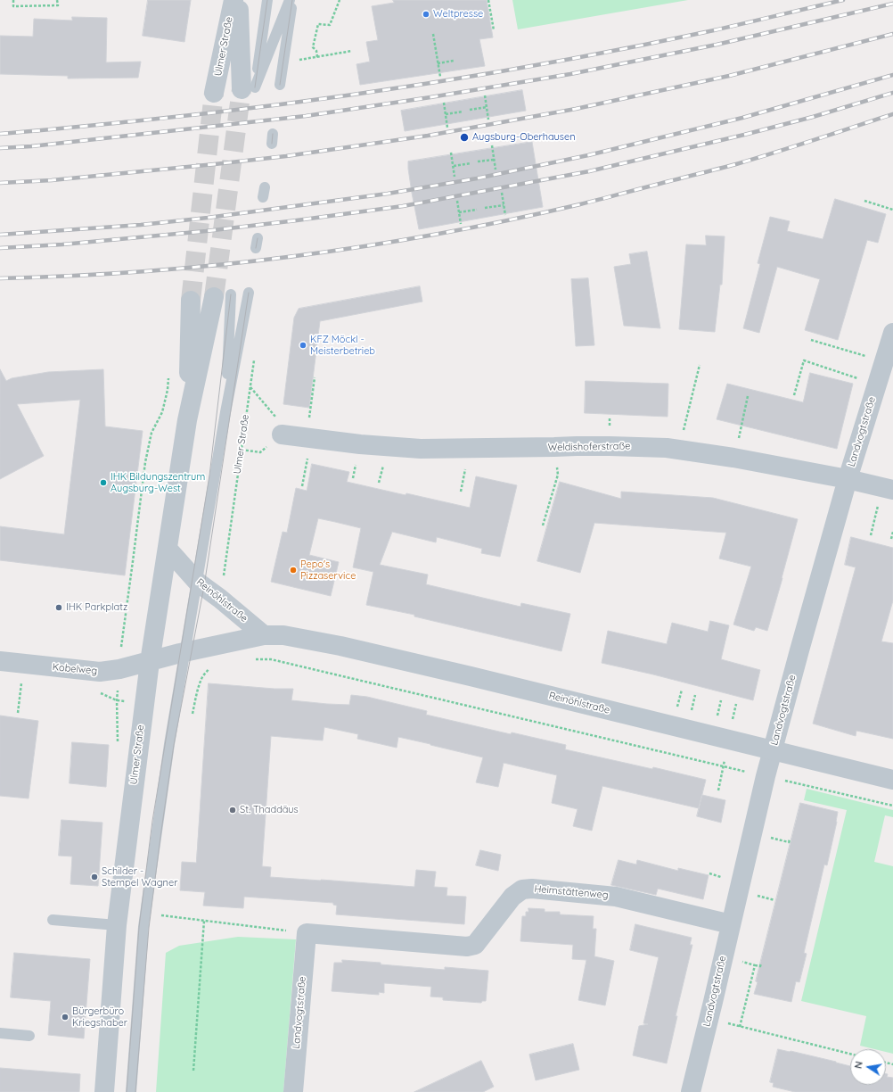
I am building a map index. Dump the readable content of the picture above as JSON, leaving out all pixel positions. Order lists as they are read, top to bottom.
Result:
{
  "streets": {
    "street": [
      "Ulmer Straße",
      "Landvogtstraße",
      "Weldishoferstraße",
      "Reinöhlstraße",
      "Kobelweg",
      "Heimstättenweg"
    ]
  },
  "crossings": [
    ["Ulmer Straße", "Reinöhlstraße"],
    ["Ulmer Straße", "Kobelweg"],
    ["Landvogtstraße", "Weldishoferstraße"],
    ["Landvogtstraße", "Reinöhlstraße"],
    ["Landvogtstraße", "Heimstättenweg"],
    ["Reinöhlstraße", "Kobelweg"]
  ],
  "places": [
    "Weltpresse",
    "Augsburg-Oberhausen",
    "KFZ Möckl - Meisterbetrieb",
    "IHK Bildungszentrum Augsburg-West",
    "Pepo's Pizzaservice",
    "IHK Parkplatz",
    "St. Thaddäus",
    "Schilder - Stempel Wagner",
    "Bürgerbüro Kriegshaber"
  ],
  "north": "left"
}
